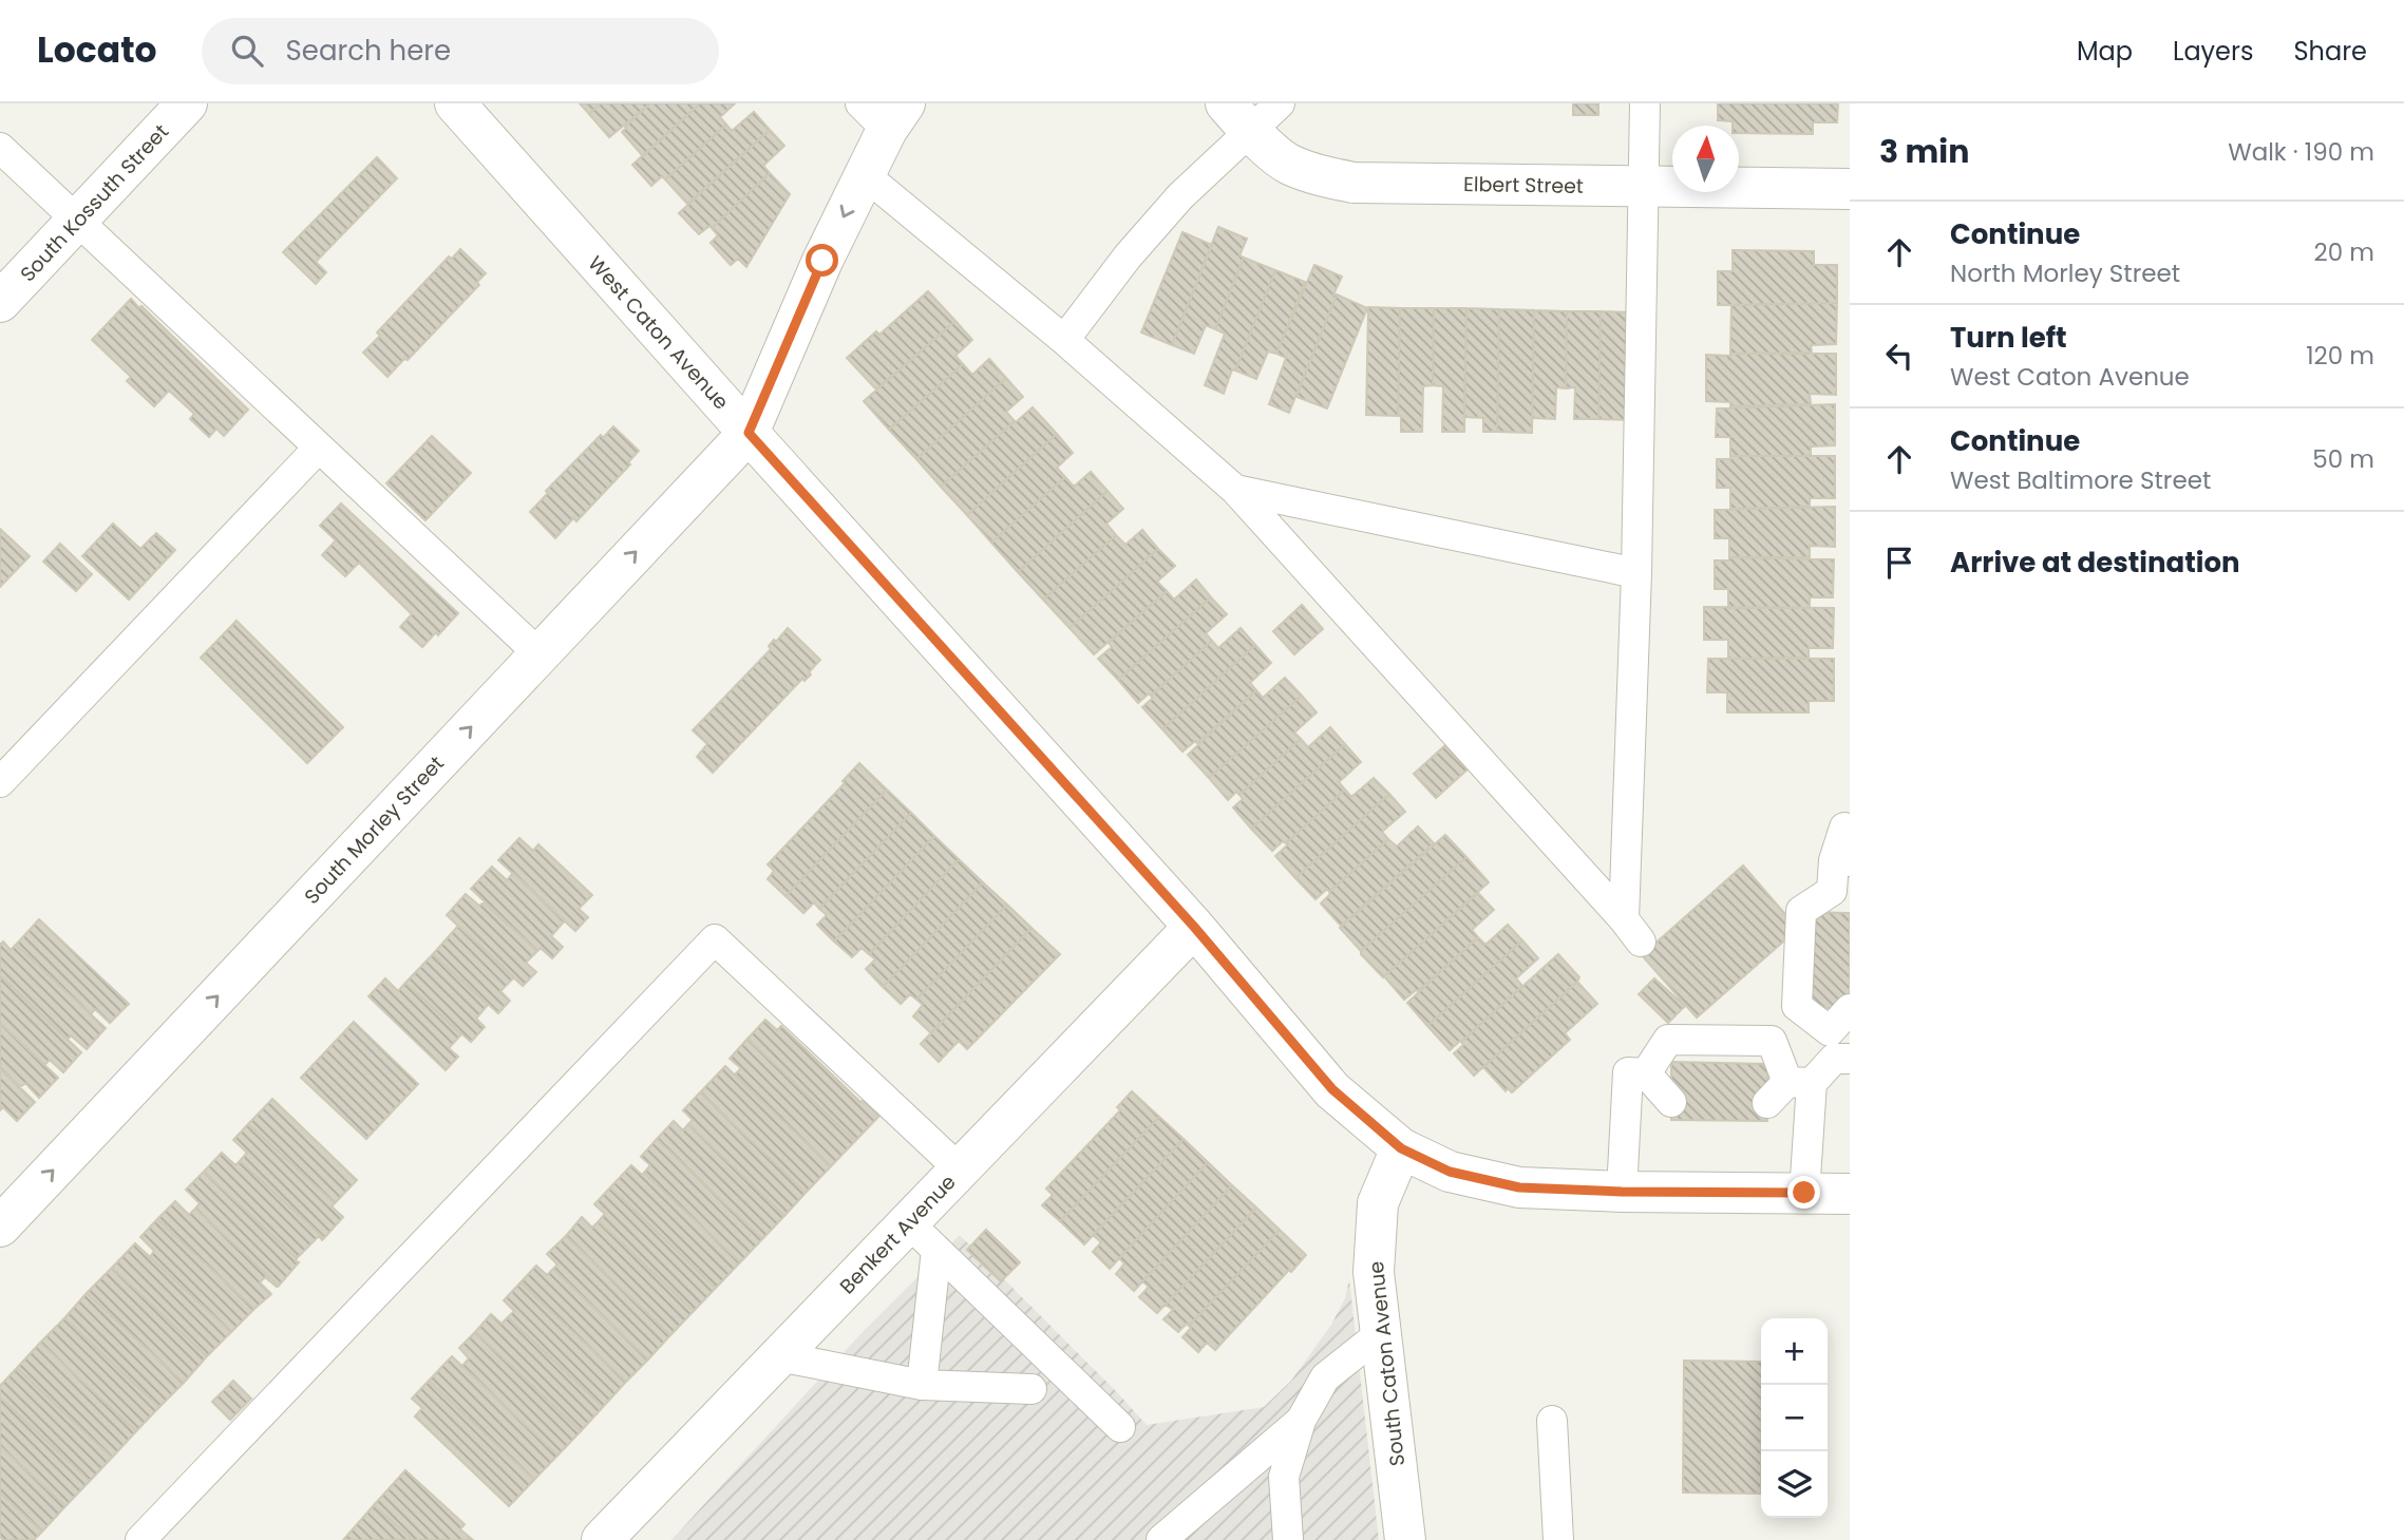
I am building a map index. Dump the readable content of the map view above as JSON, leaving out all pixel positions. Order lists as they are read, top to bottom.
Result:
{
  "streets": {
    "street": [
      "Elbert Street",
      "South Kossuth Street",
      "West Caton Avenue",
      "South Morley Street",
      "Benkert Avenue",
      "South Caton Avenue"
    ]
  },
  "crossings": [
    ["West Caton Avenue", "South Morley Street"],
    ["West Caton Avenue", "Benkert Avenue"],
    ["West Caton Avenue", "South Caton Avenue"]
  ],
  "one_way": ["South Morley Street"],
  "north": "top",
  "page": {
    "header": "Locato",
    "search": "Search here",
    "nav": ["Map", "Layers", "Share"],
    "heading": ["3 min", "Walk · 190 m"],
    "list": [
      ["Continue", "North Morley Street", "20 m"],
      ["Turn left", "West Caton Avenue", "120 m"],
      ["Continue", "West Baltimore Street", "50 m"],
      "Arrive at destination"
    ],
    "map_buttons": ["+", "−"]
  }
}
